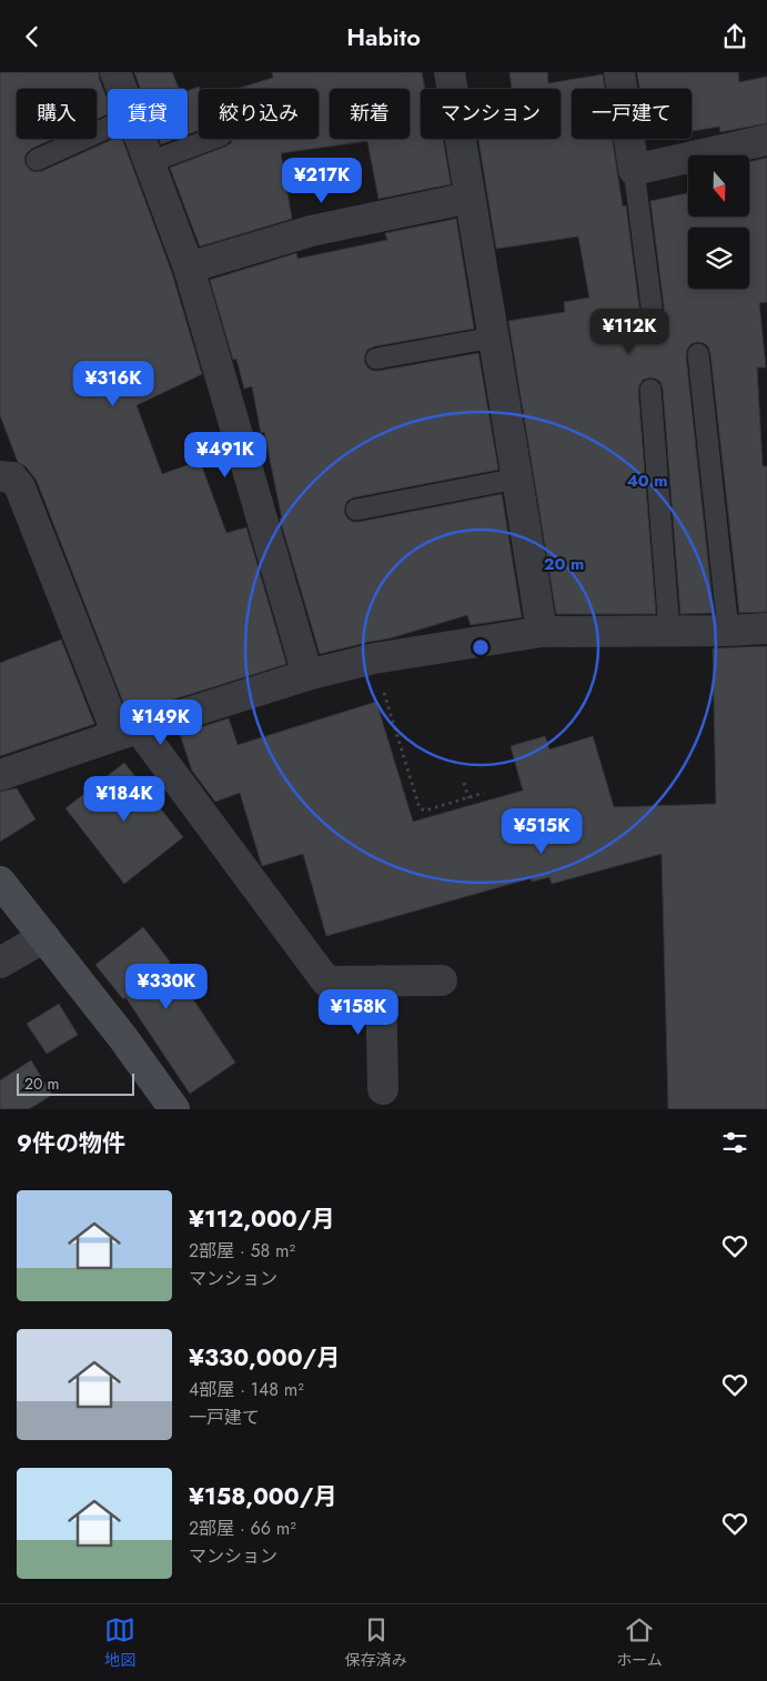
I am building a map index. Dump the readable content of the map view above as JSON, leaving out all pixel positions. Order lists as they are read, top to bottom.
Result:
{
  "scale_bar": "20 m",
  "north": "bottom",
  "page": {
    "header": "Habito",
    "chip": [
      "購入",
      "賃貸",
      "絞り込み",
      "新着",
      "マンション",
      "一戸建て"
    ],
    "price": [
      "¥217K",
      "¥112K",
      "¥316K",
      "¥491K",
      "¥149K",
      "¥184K",
      "¥515K",
      "¥330K",
      "¥158K"
    ],
    "scale": "20 m",
    "heading": "9件の物件",
    "list": [
      {
        "name": "¥112,000/月",
        "note": "2部屋 · 58 m² · マンション"
      },
      {
        "name": "¥330,000/月",
        "note": "4部屋 · 148 m² · 一戸建て"
      },
      {
        "name": "¥158,000/月",
        "note": "2部屋 · 66 m² · マンション"
      }
    ],
    "tabs": ["地図", "保存済み", "ホーム"]
  },
  "rings": ["40 m", "20 m"]
}
